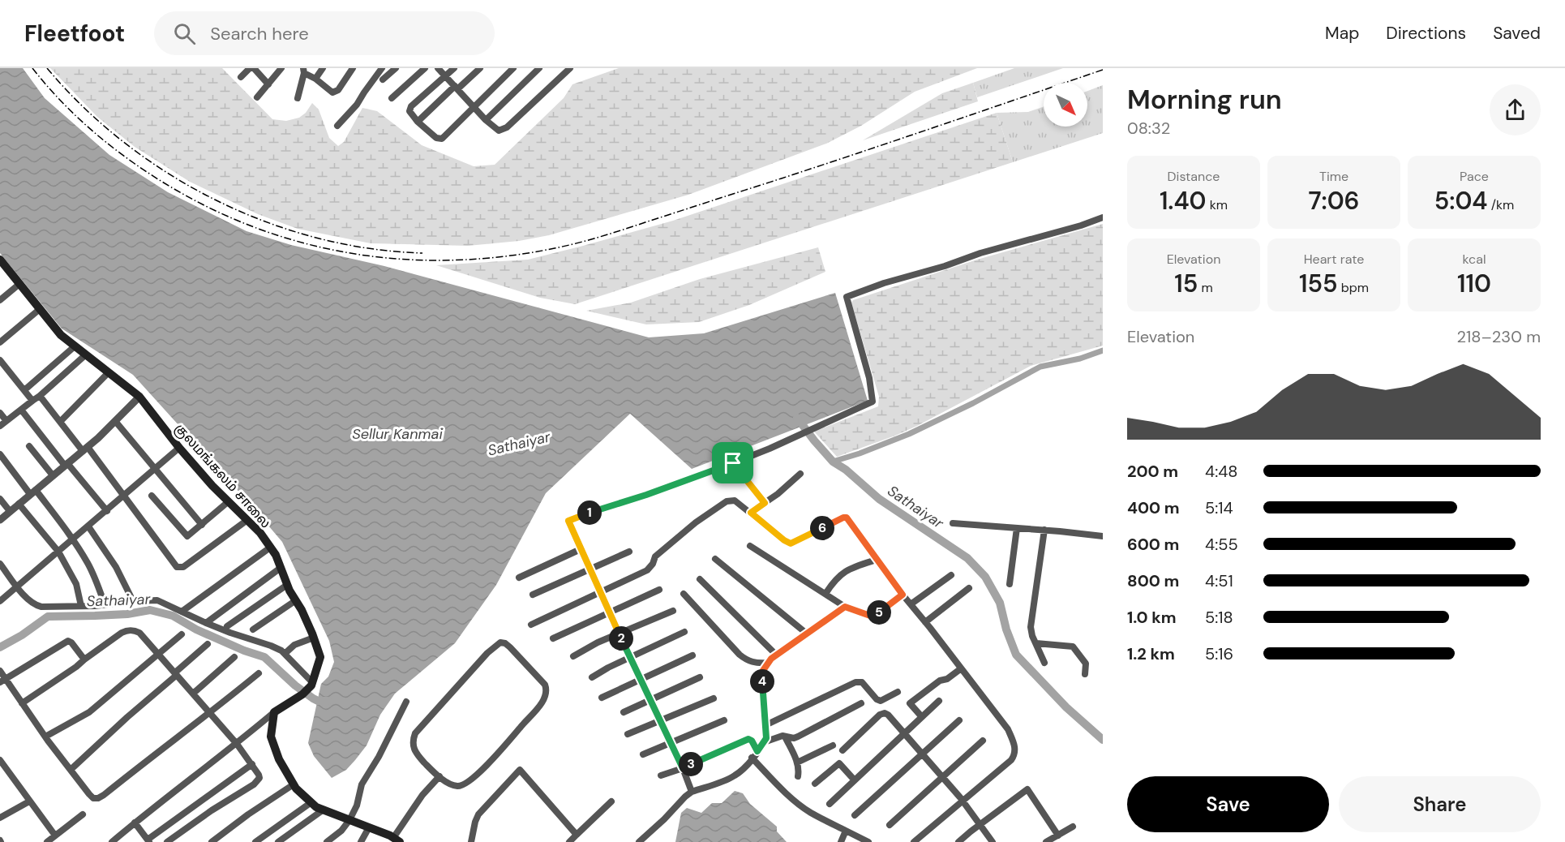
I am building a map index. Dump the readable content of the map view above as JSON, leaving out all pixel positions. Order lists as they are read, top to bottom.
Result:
{
  "streets": {
    "main road": ["குலமங்கலம் சாலை"]
  },
  "water": ["Sellur Kanmai", "Sathaiyar"],
  "north": "bottom right",
  "page": {
    "header": "Fleetfoot",
    "search": "Search here",
    "nav": ["Map", "Directions", "Saved"],
    "heading": ["Morning run", "08:32"],
    "stats": [
      ["Distance", "1.40 km"],
      ["Time", "7:06"],
      ["Pace", "5:04 /km"],
      ["Elevation", "15 m"],
      ["Heart rate", "155 bpm"],
      ["kcal", "110"]
    ],
    "chart": ["Elevation", "218–230 m"],
    "list": [
      {
        "name": "200 m",
        "note": "4:48"
      },
      {
        "name": "400 m",
        "note": "5:14"
      },
      {
        "name": "600 m",
        "note": "4:55"
      },
      {
        "name": "800 m",
        "note": "4:51"
      },
      {
        "name": "1.0 km",
        "note": "5:18"
      },
      {
        "name": "1.2 km",
        "note": "5:16"
      }
    ],
    "pins": [
      "1",
      "6",
      "5",
      "2",
      "4",
      "3"
    ],
    "buttons": ["Save", "Share"]
  }
}
